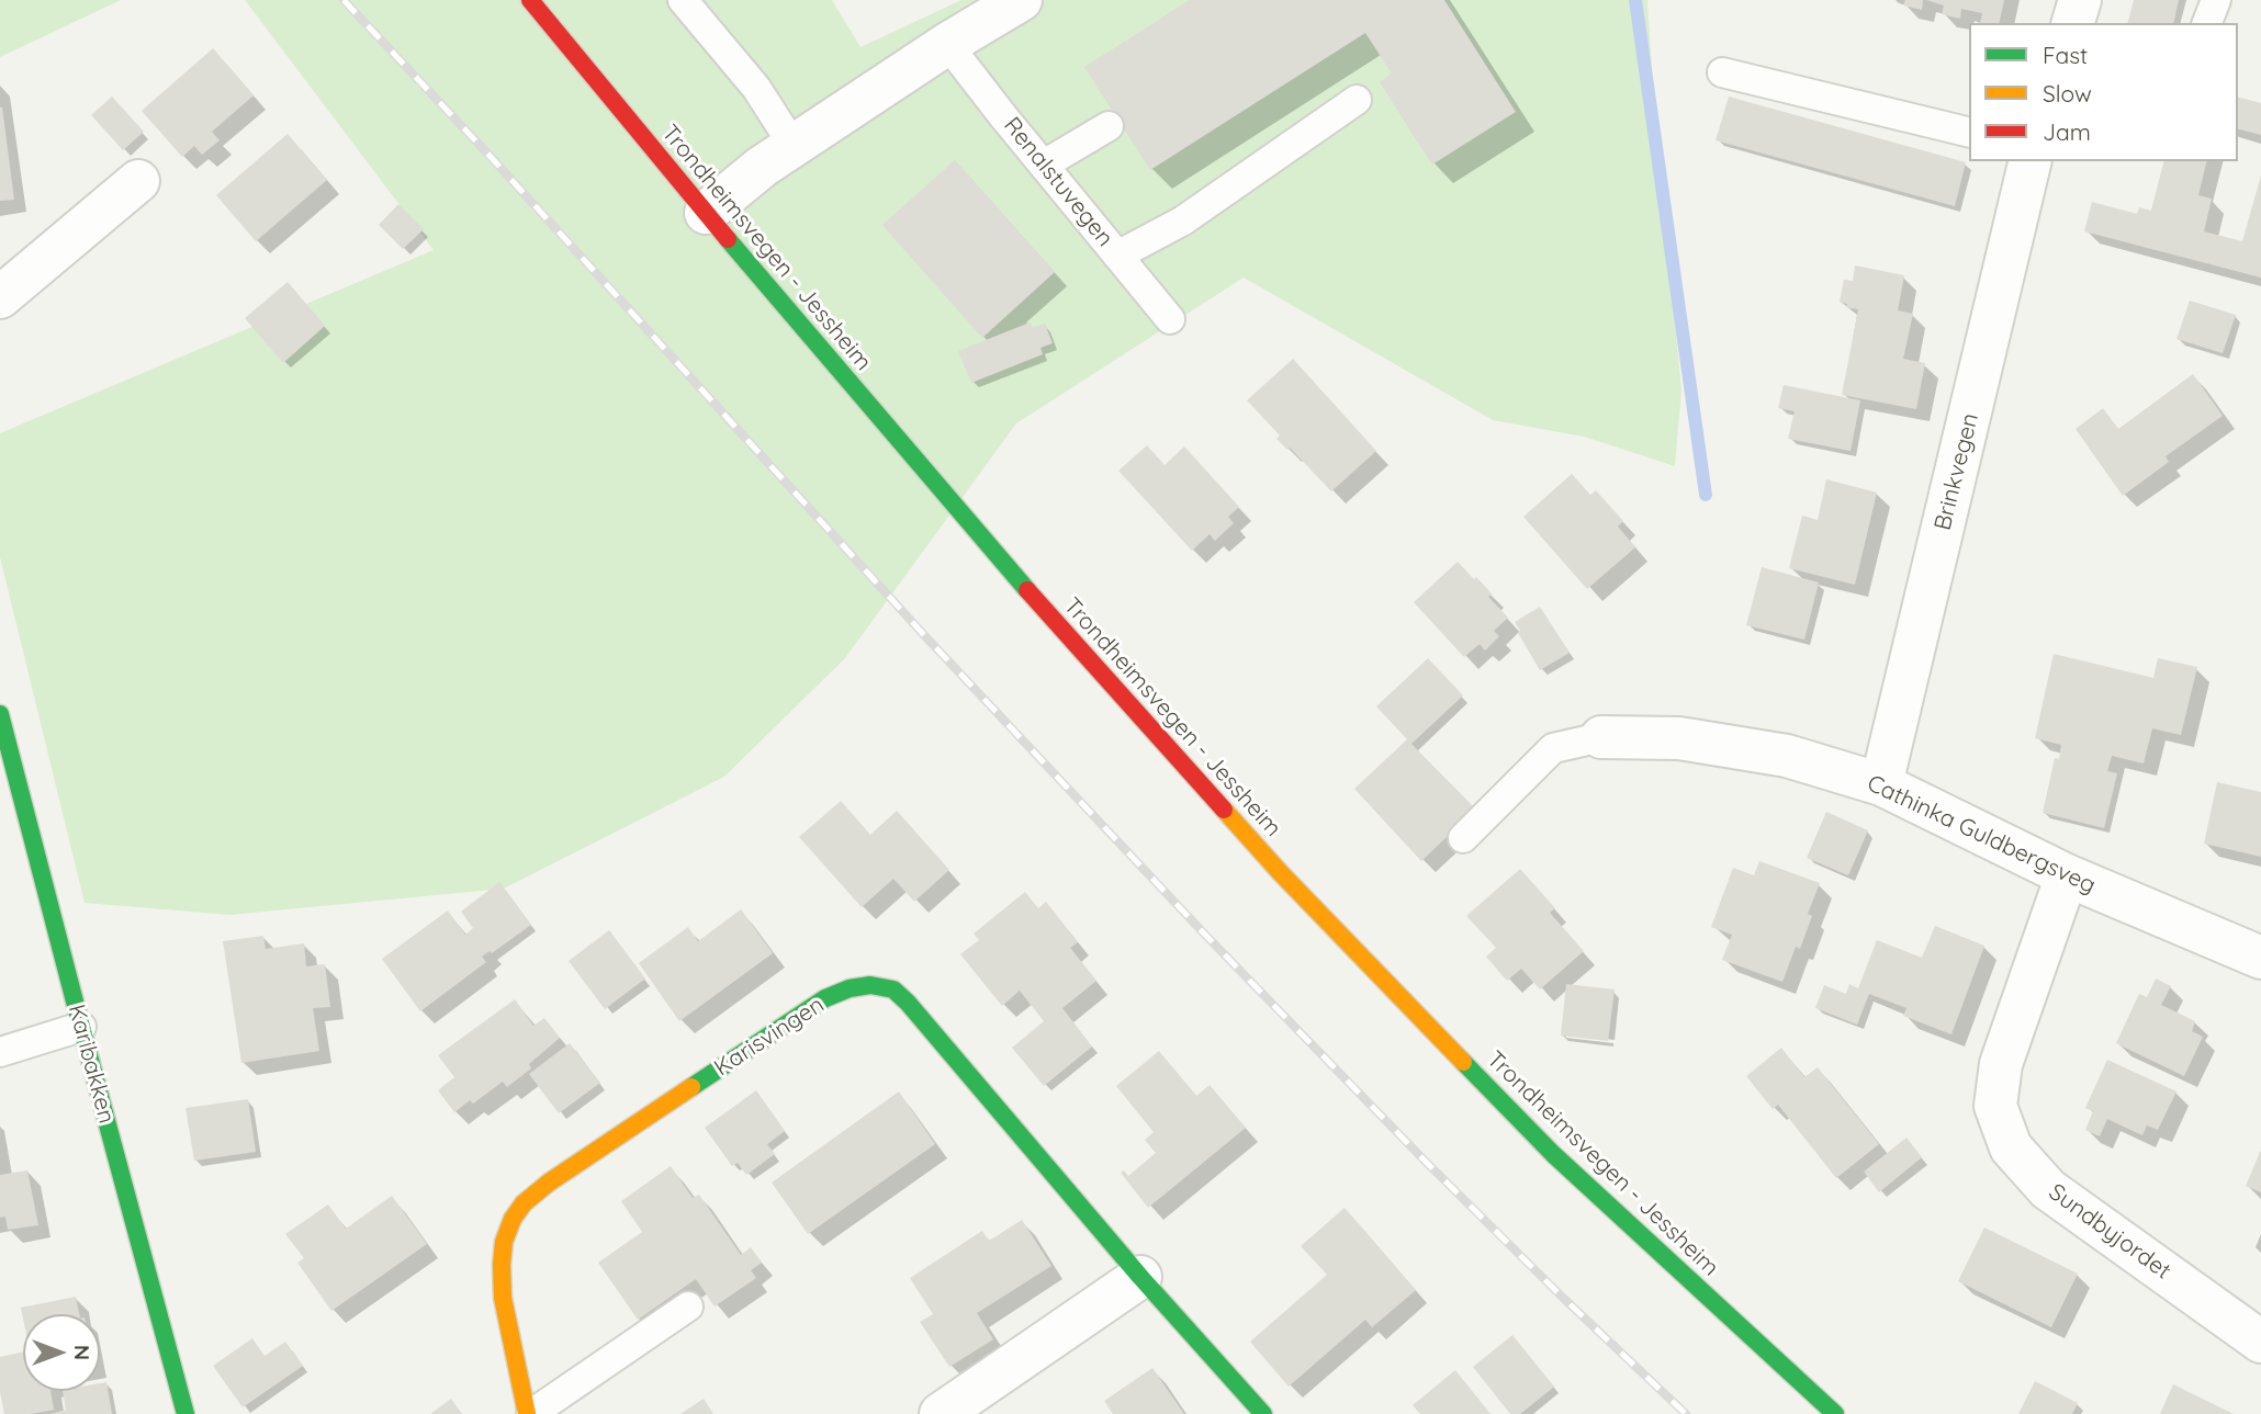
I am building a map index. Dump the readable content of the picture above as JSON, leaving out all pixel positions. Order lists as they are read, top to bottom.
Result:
{
  "streets": {
    "street": [
      "Trondheimsvegen - Jessheim",
      "Brinkvegen",
      "Cathinka Guldbergsveg",
      "Karisvingen",
      "Karibakken",
      "Sundbyjordet"
    ],
    "lane": ["Renalstuvegen"]
  },
  "crossings": [
    ["Brinkvegen", "Cathinka Guldbergsveg"],
    ["Cathinka Guldbergsveg", "Sundbyjordet"]
  ],
  "legend": ["Fast", "Slow", "Jam"],
  "north": "right"
}
